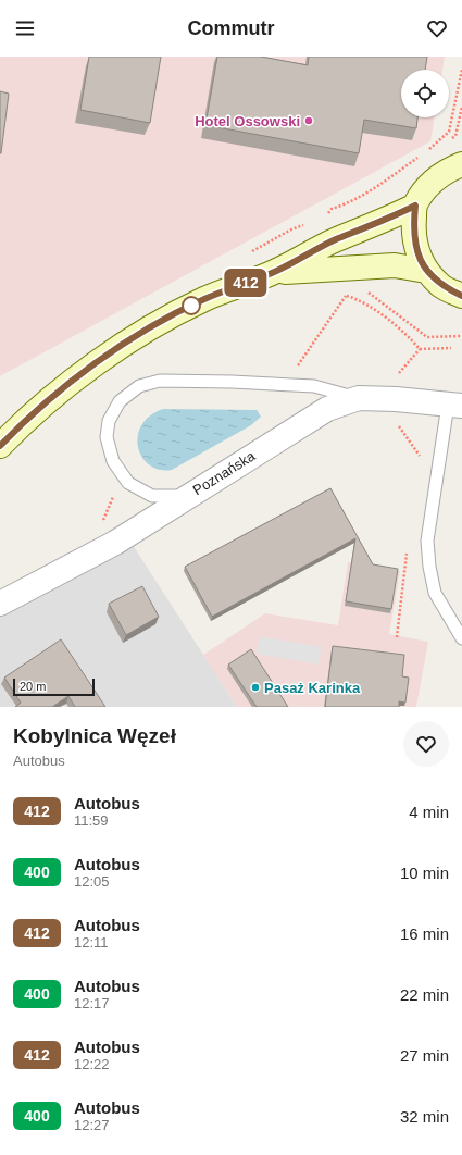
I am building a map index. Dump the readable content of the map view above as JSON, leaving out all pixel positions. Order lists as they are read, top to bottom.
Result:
{
  "streets": {
    "street": ["Poznańska"]
  },
  "places": ["Hotel Ossowski", "Pasaż Karinka"],
  "lines": ["bus line 412"],
  "scale_bar": "20 m",
  "page": {
    "header": "Commutr",
    "on_map": "412",
    "scale": "20 m",
    "heading": ["Kobylnica Węzeł", "Autobus"],
    "list": [
      {
        "mark": "412",
        "name": "Autobus",
        "note": "11:59",
        "value": "4 min"
      },
      {
        "mark": "400",
        "name": "Autobus",
        "note": "12:05",
        "value": "10 min"
      },
      {
        "mark": "412",
        "name": "Autobus",
        "note": "12:11",
        "value": "16 min"
      },
      {
        "mark": "400",
        "name": "Autobus",
        "note": "12:17",
        "value": "22 min"
      },
      {
        "mark": "412",
        "name": "Autobus",
        "note": "12:22",
        "value": "27 min"
      },
      {
        "mark": "400",
        "name": "Autobus",
        "note": "12:27",
        "value": "32 min"
      }
    ]
  }
}
